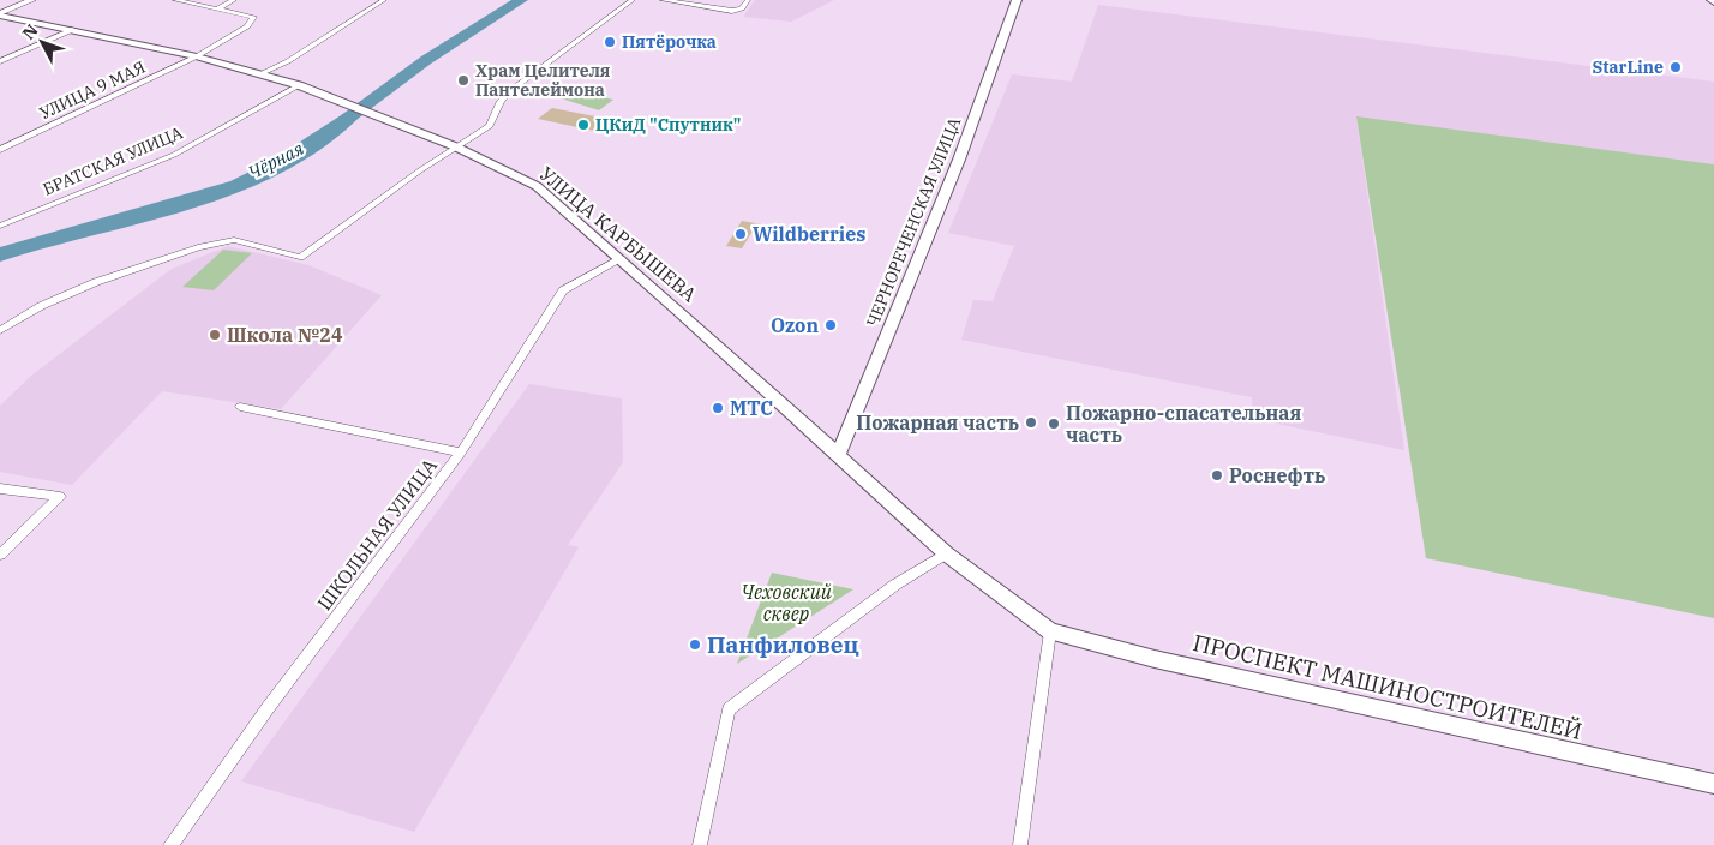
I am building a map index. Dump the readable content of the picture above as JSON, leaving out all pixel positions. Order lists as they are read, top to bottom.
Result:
{
  "streets": {
    "main road": ["ЧЕРНОРЕЧЕНСКАЯ УЛИЦА", "УЛИЦА КАРБЫШЕВА", "ПРОСПЕКТ МАШИНОСТРОИТЕЛЕЙ"],
    "street": ["УЛИЦА 9 МАЯ", "БРАТСКАЯ УЛИЦА", "ШКОЛЬНАЯ УЛИЦА"]
  },
  "crossings": [
    ["УЛИЦА 9 МАЯ", "УЛИЦА КАРБЫШЕВА"],
    ["БРАТСКАЯ УЛИЦА", "УЛИЦА КАРБЫШЕВА"],
    ["ЧЕРНОРЕЧЕНСКАЯ УЛИЦА", "УЛИЦА КАРБЫШЕВА"],
    ["УЛИЦА КАРБЫШЕВА", "ШКОЛЬНАЯ УЛИЦА"],
    ["УЛИЦА КАРБЫШЕВА", "ПРОСПЕКТ МАШИНОСТРОИТЕЛЕЙ"]
  ],
  "water": ["Чёрная"],
  "parks": ["Чеховский сквер"],
  "places": [
    "Пятёрочка",
    "StarLine",
    "Храм Целителя Пантелеймона",
    "ЦКиД \"Спутник\"",
    "Wildberries",
    "Ozon",
    "Школа №24",
    "МТС",
    "Пожарная часть",
    "Пожарно-спасательная часть",
    "Роснефть",
    "Панфиловец"
  ],
  "north": "top left"
}
